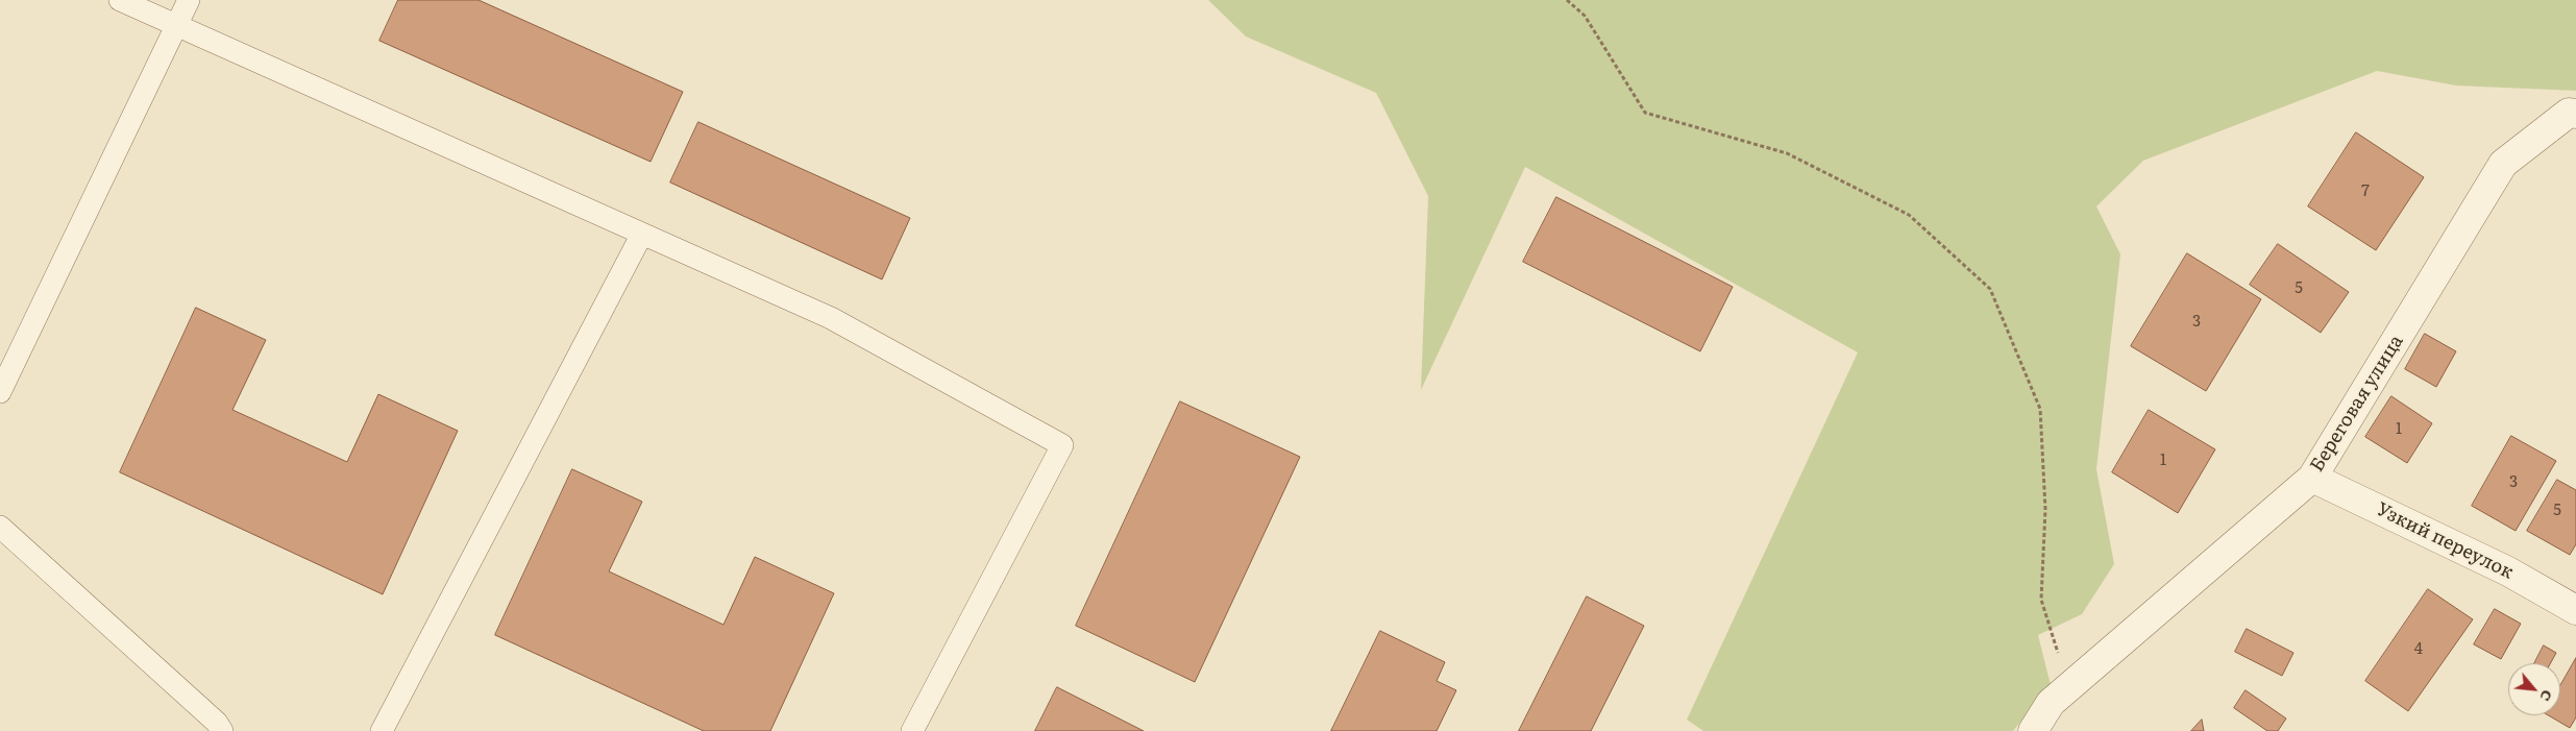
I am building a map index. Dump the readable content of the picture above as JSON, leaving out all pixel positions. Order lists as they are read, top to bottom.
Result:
{
  "streets": {
    "street": ["Береговая улица", "Узкий переулок"]
  },
  "crossings": [
    ["Береговая улица", "Узкий переулок"]
  ],
  "house_numbers": [
    "7",
    "5",
    "3",
    "1",
    "1",
    "3",
    "5",
    "4"
  ],
  "north": "bottom right"
}
